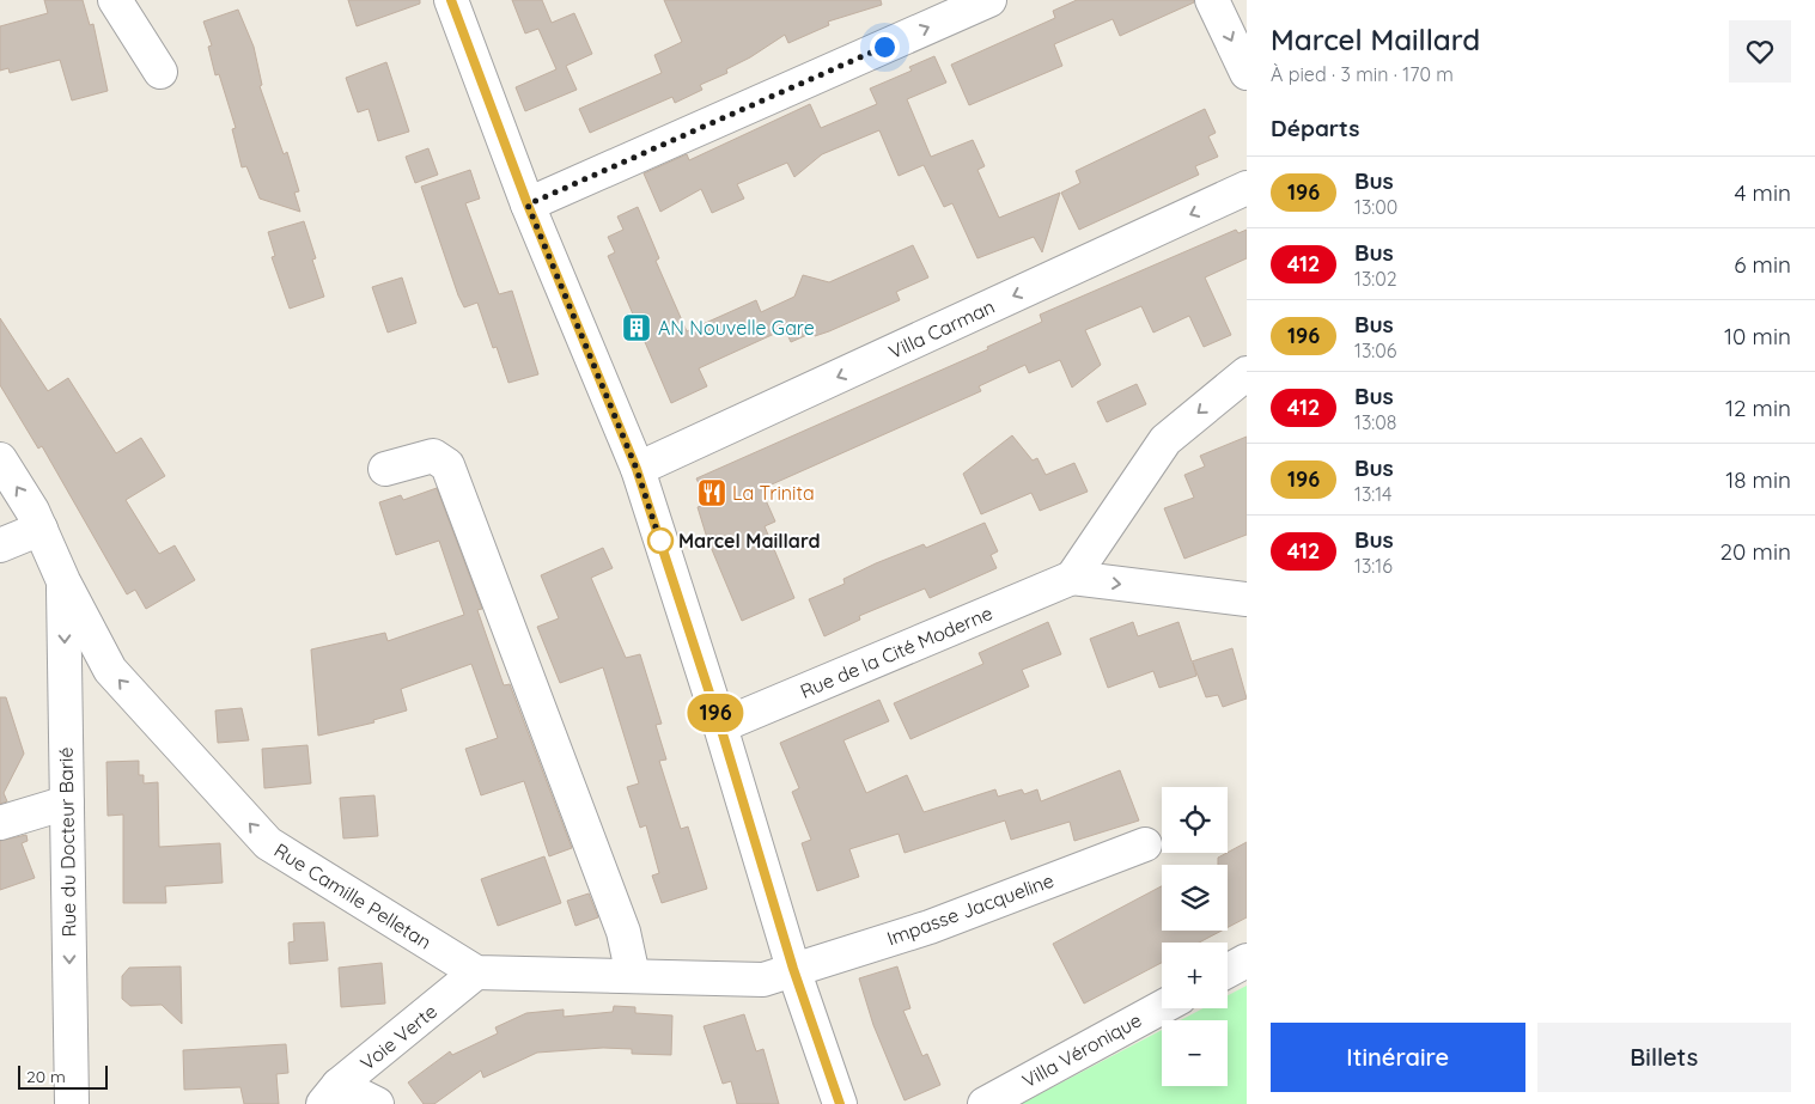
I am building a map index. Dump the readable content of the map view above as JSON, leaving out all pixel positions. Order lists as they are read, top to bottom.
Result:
{
  "streets": {
    "street": [
      "Villa Carman",
      "Rue de la Cité Moderne",
      "Rue du Docteur Barié",
      "Rue Camille Pelletan",
      "Impasse Jacqueline",
      "Voie Verte",
      "Villa Véronique"
    ]
  },
  "crossings": [
    ["Rue du Docteur Barié", "Rue Camille Pelletan"],
    ["Rue Camille Pelletan", "Voie Verte"]
  ],
  "one_way": ["Rue du Docteur Barié", "Rue Camille Pelletan"],
  "places": {
    "building": ["AN Nouvelle Gare"],
    "restaurant": ["La Trinita"],
    "other": ["Marcel Maillard"]
  },
  "lines": ["bus line 196"],
  "scale_bar": "20 m",
  "page": {
    "on_map": "196",
    "heading": [
      ["Marcel Maillard", "À pied · 3 min · 170 m"],
      "Départs"
    ],
    "list": [
      {
        "mark": "196",
        "name": "Bus",
        "note": "13:00",
        "value": "4 min"
      },
      {
        "mark": "412",
        "name": "Bus",
        "note": "13:02",
        "value": "6 min"
      },
      {
        "mark": "196",
        "name": "Bus",
        "note": "13:06",
        "value": "10 min"
      },
      {
        "mark": "412",
        "name": "Bus",
        "note": "13:08",
        "value": "12 min"
      },
      {
        "mark": "196",
        "name": "Bus",
        "note": "13:14",
        "value": "18 min"
      },
      {
        "mark": "412",
        "name": "Bus",
        "note": "13:16",
        "value": "20 min"
      }
    ],
    "map_buttons": ["+", "−"],
    "buttons": ["Itinéraire", "Billets"],
    "scale": "20 m"
  }
}
